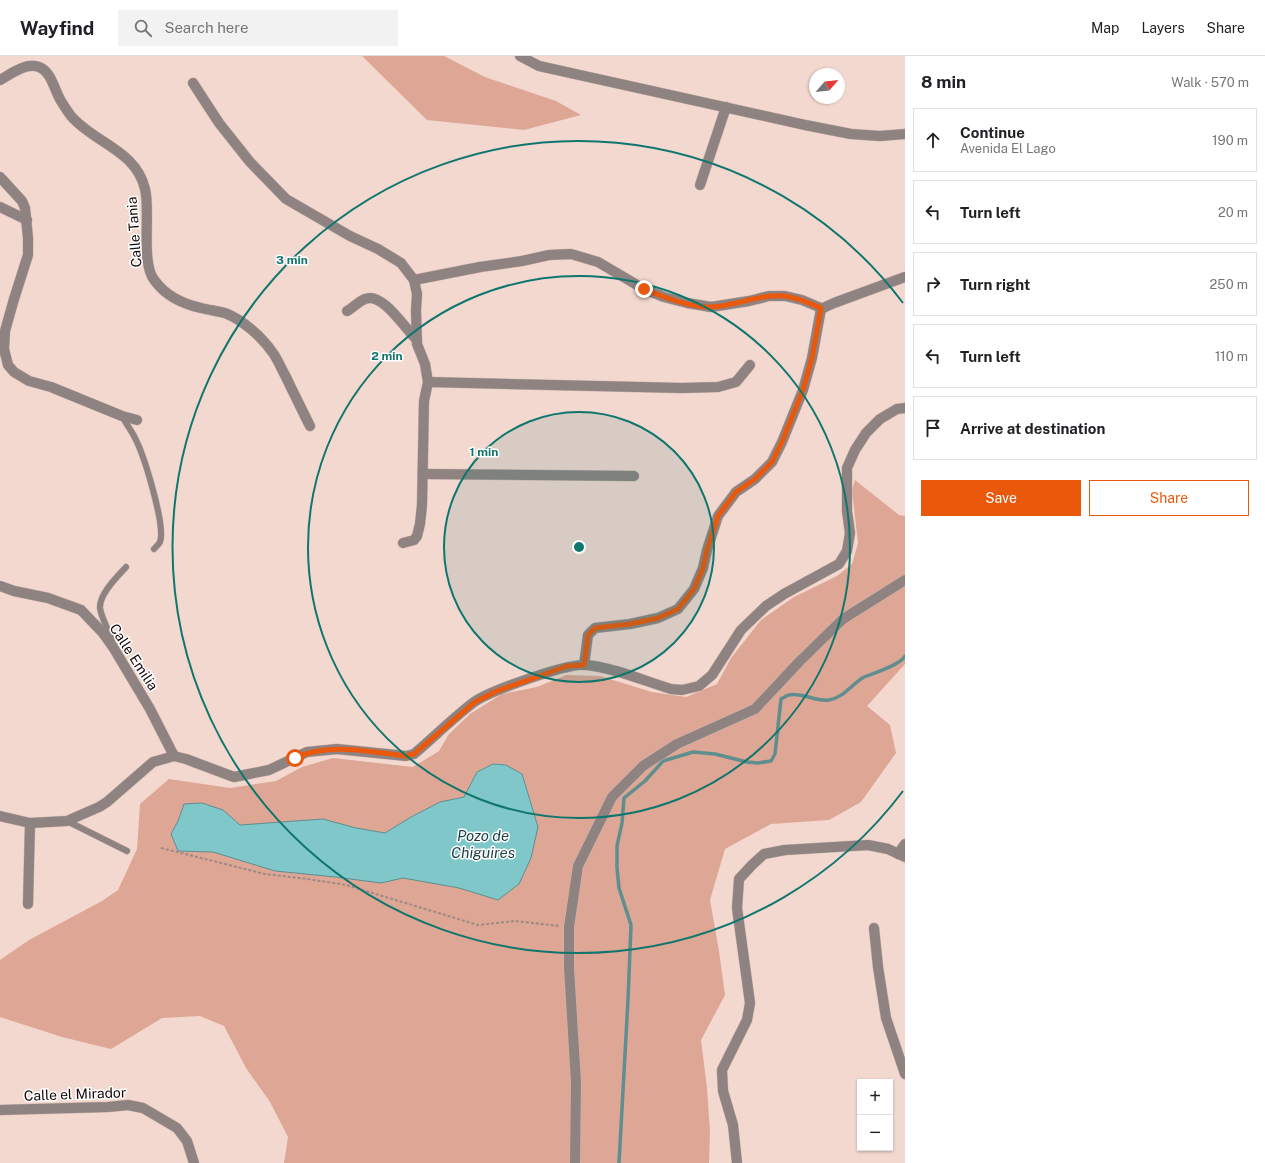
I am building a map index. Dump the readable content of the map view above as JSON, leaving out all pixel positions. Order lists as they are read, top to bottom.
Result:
{
  "streets": {
    "street": ["Calle Tania", "Calle Emilia", "Calle el Mirador"]
  },
  "water": ["Pozo de Chiguires"],
  "north": "top right",
  "page": {
    "header": "Wayfind",
    "search": "Search here",
    "nav": ["Map", "Layers", "Share"],
    "heading": ["8 min", "Walk · 570 m"],
    "list": [
      ["Continue", "Avenida El Lago", "190 m"],
      ["Turn left", "20 m"],
      ["Turn right", "250 m"],
      ["Turn left", "110 m"],
      "Arrive at destination"
    ],
    "buttons": ["Save", "Share"],
    "map_buttons": ["+", "−"]
  },
  "rings": ["3 min", "2 min", "1 min"]
}
